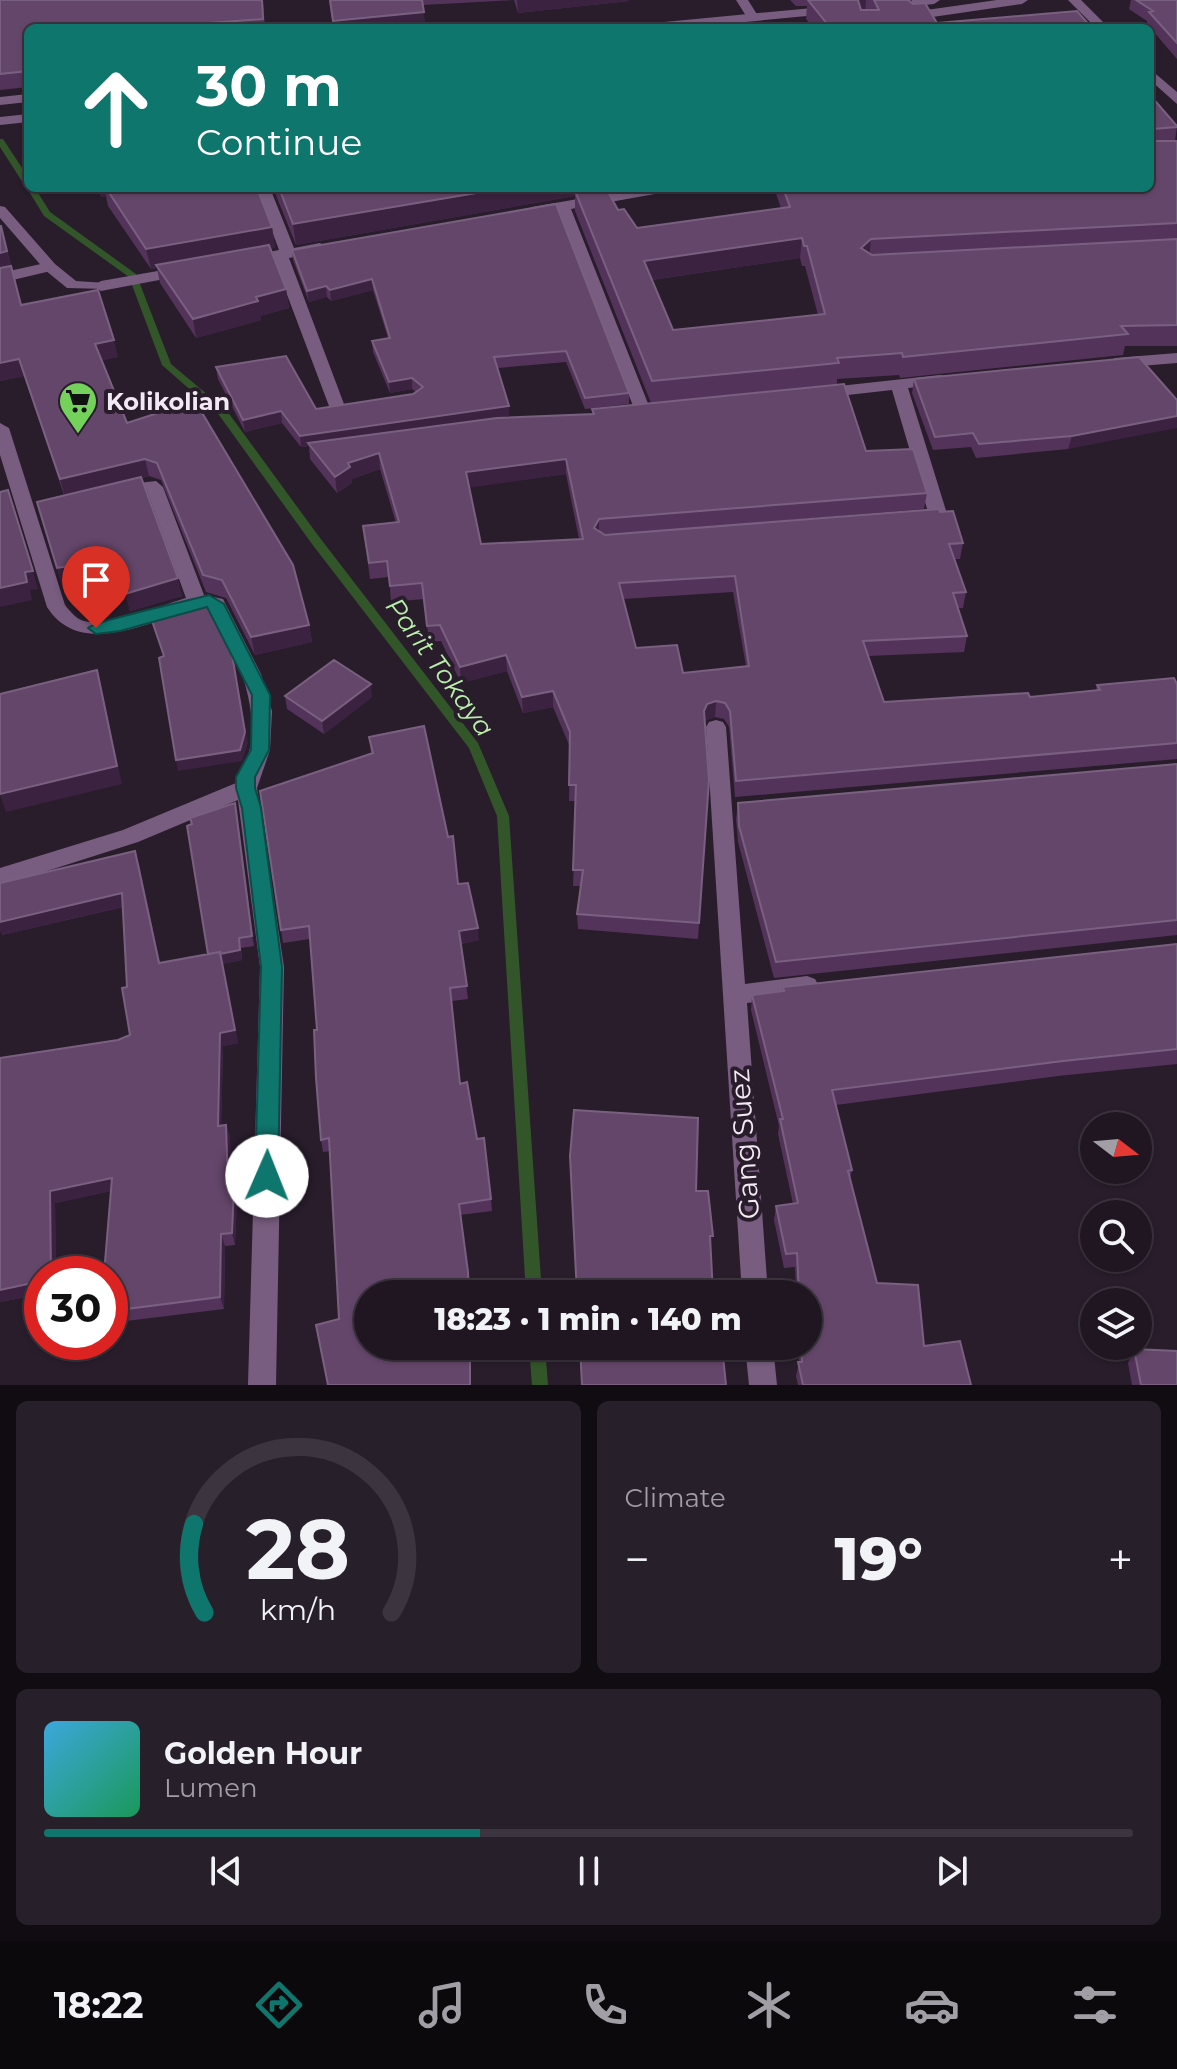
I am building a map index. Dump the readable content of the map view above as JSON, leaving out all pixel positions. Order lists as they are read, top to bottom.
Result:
{
  "streets": {
    "street": ["Gang Suez"]
  },
  "water": ["Parit Tokaya"],
  "places": {
    "supermarket": ["Kolikolian"]
  },
  "north": "right",
  "page": {
    "turn": ["30 m", "Continue"],
    "limit": "30",
    "trip": "18:23 · 1 min · 140 m",
    "tile": "Climate",
    "heat": ["−", "19°", "+"],
    "song": ["Golden Hour", "Lumen"],
    "tabs": "18:22",
    "gauge": ["28", "km/h"]
  }
}
